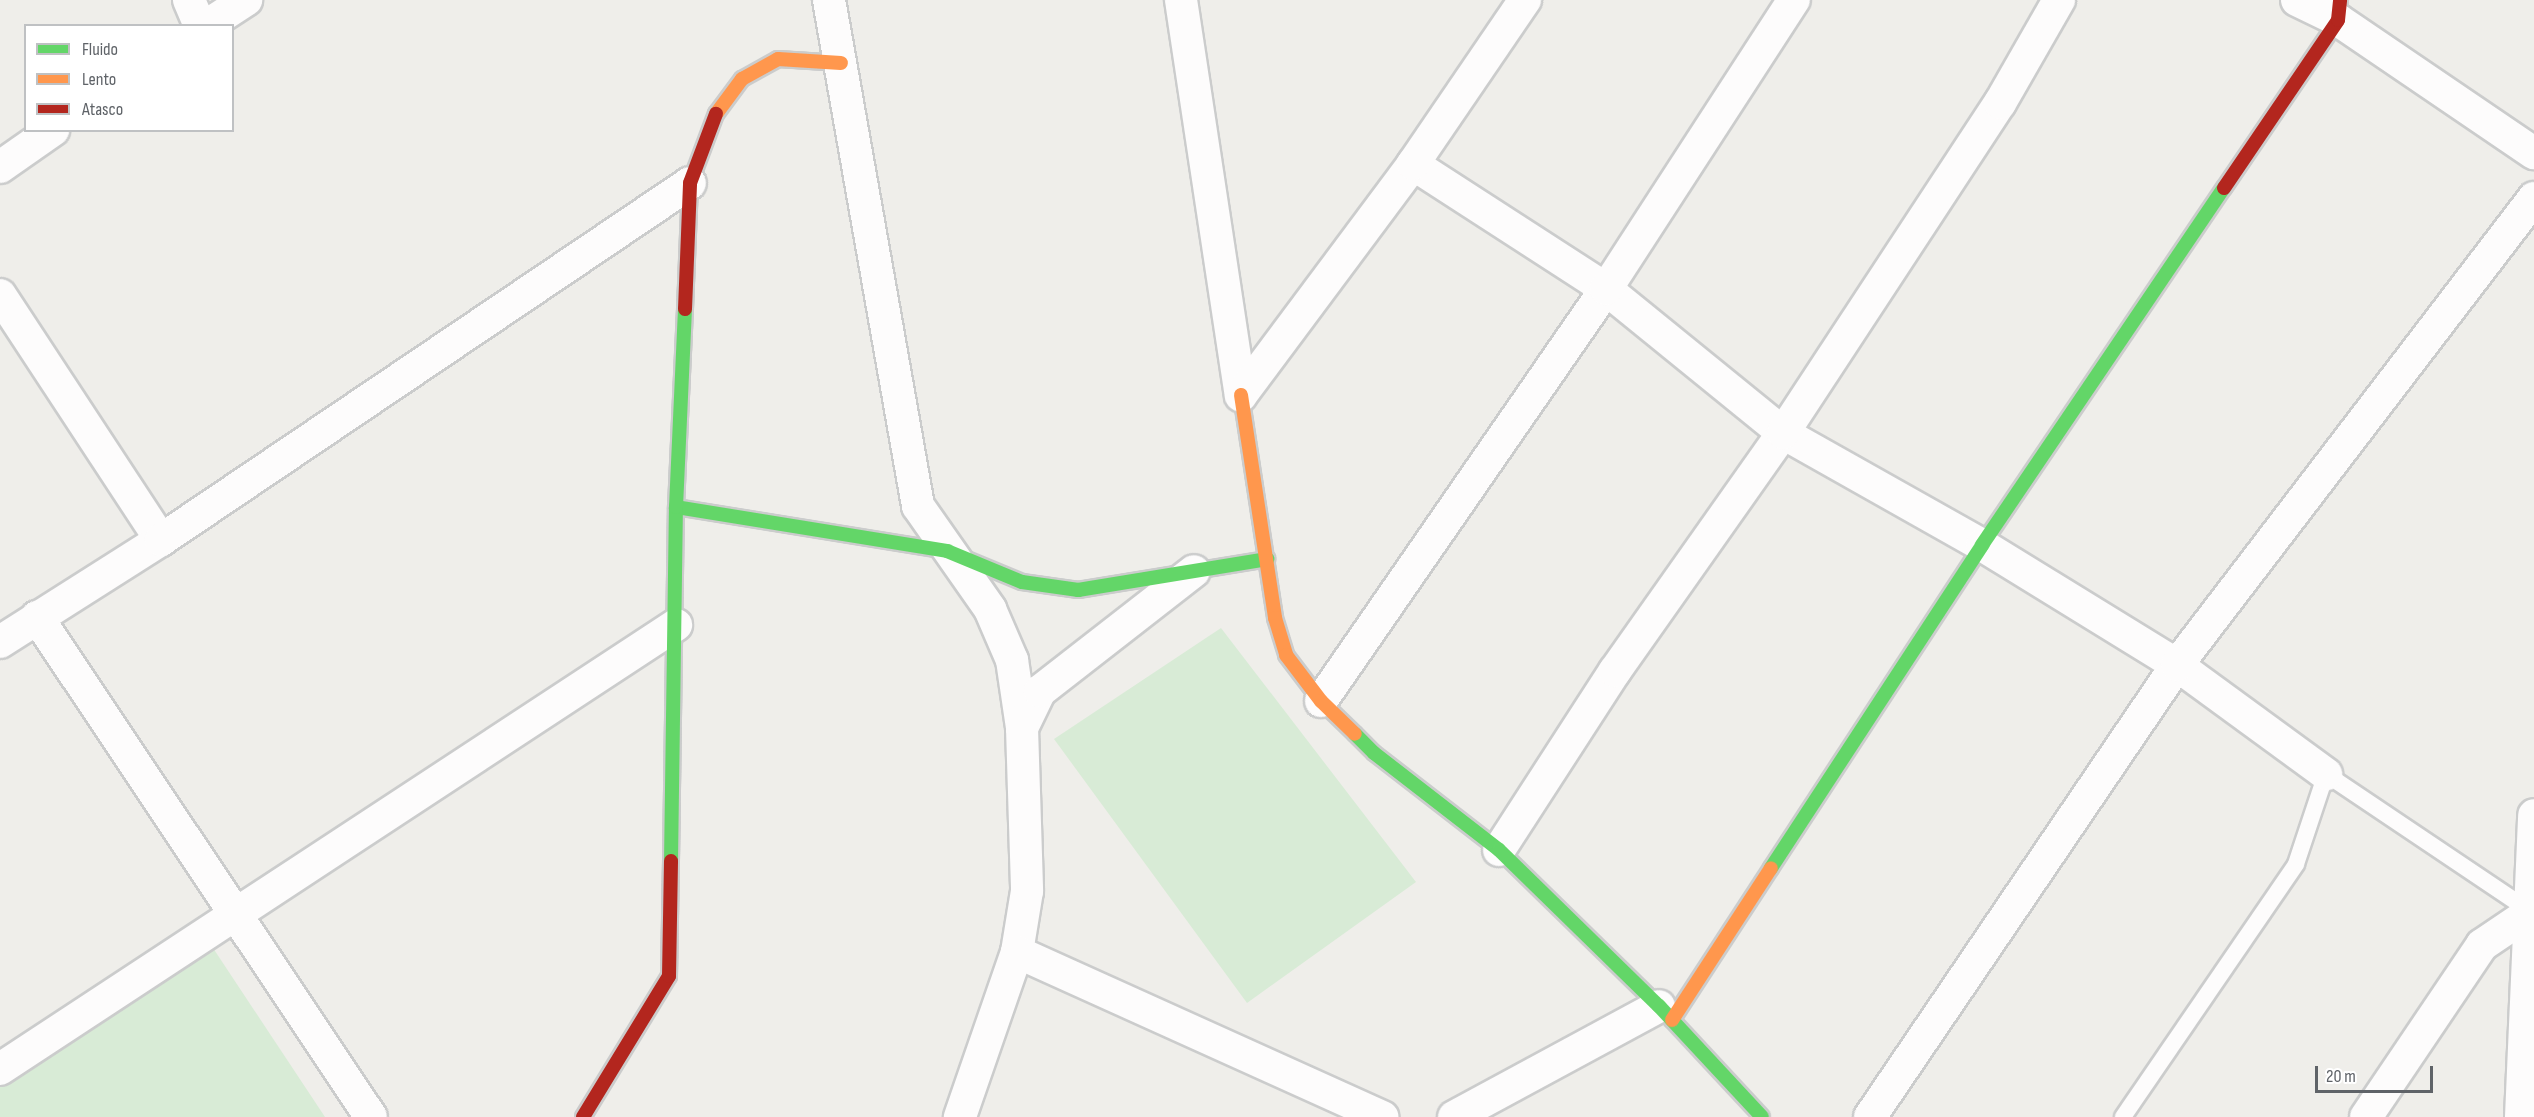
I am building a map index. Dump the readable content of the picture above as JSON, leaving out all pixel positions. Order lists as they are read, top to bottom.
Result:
{
  "legend": ["Fluido", "Lento", "Atasco"],
  "scale_bar": "20 m"
}
